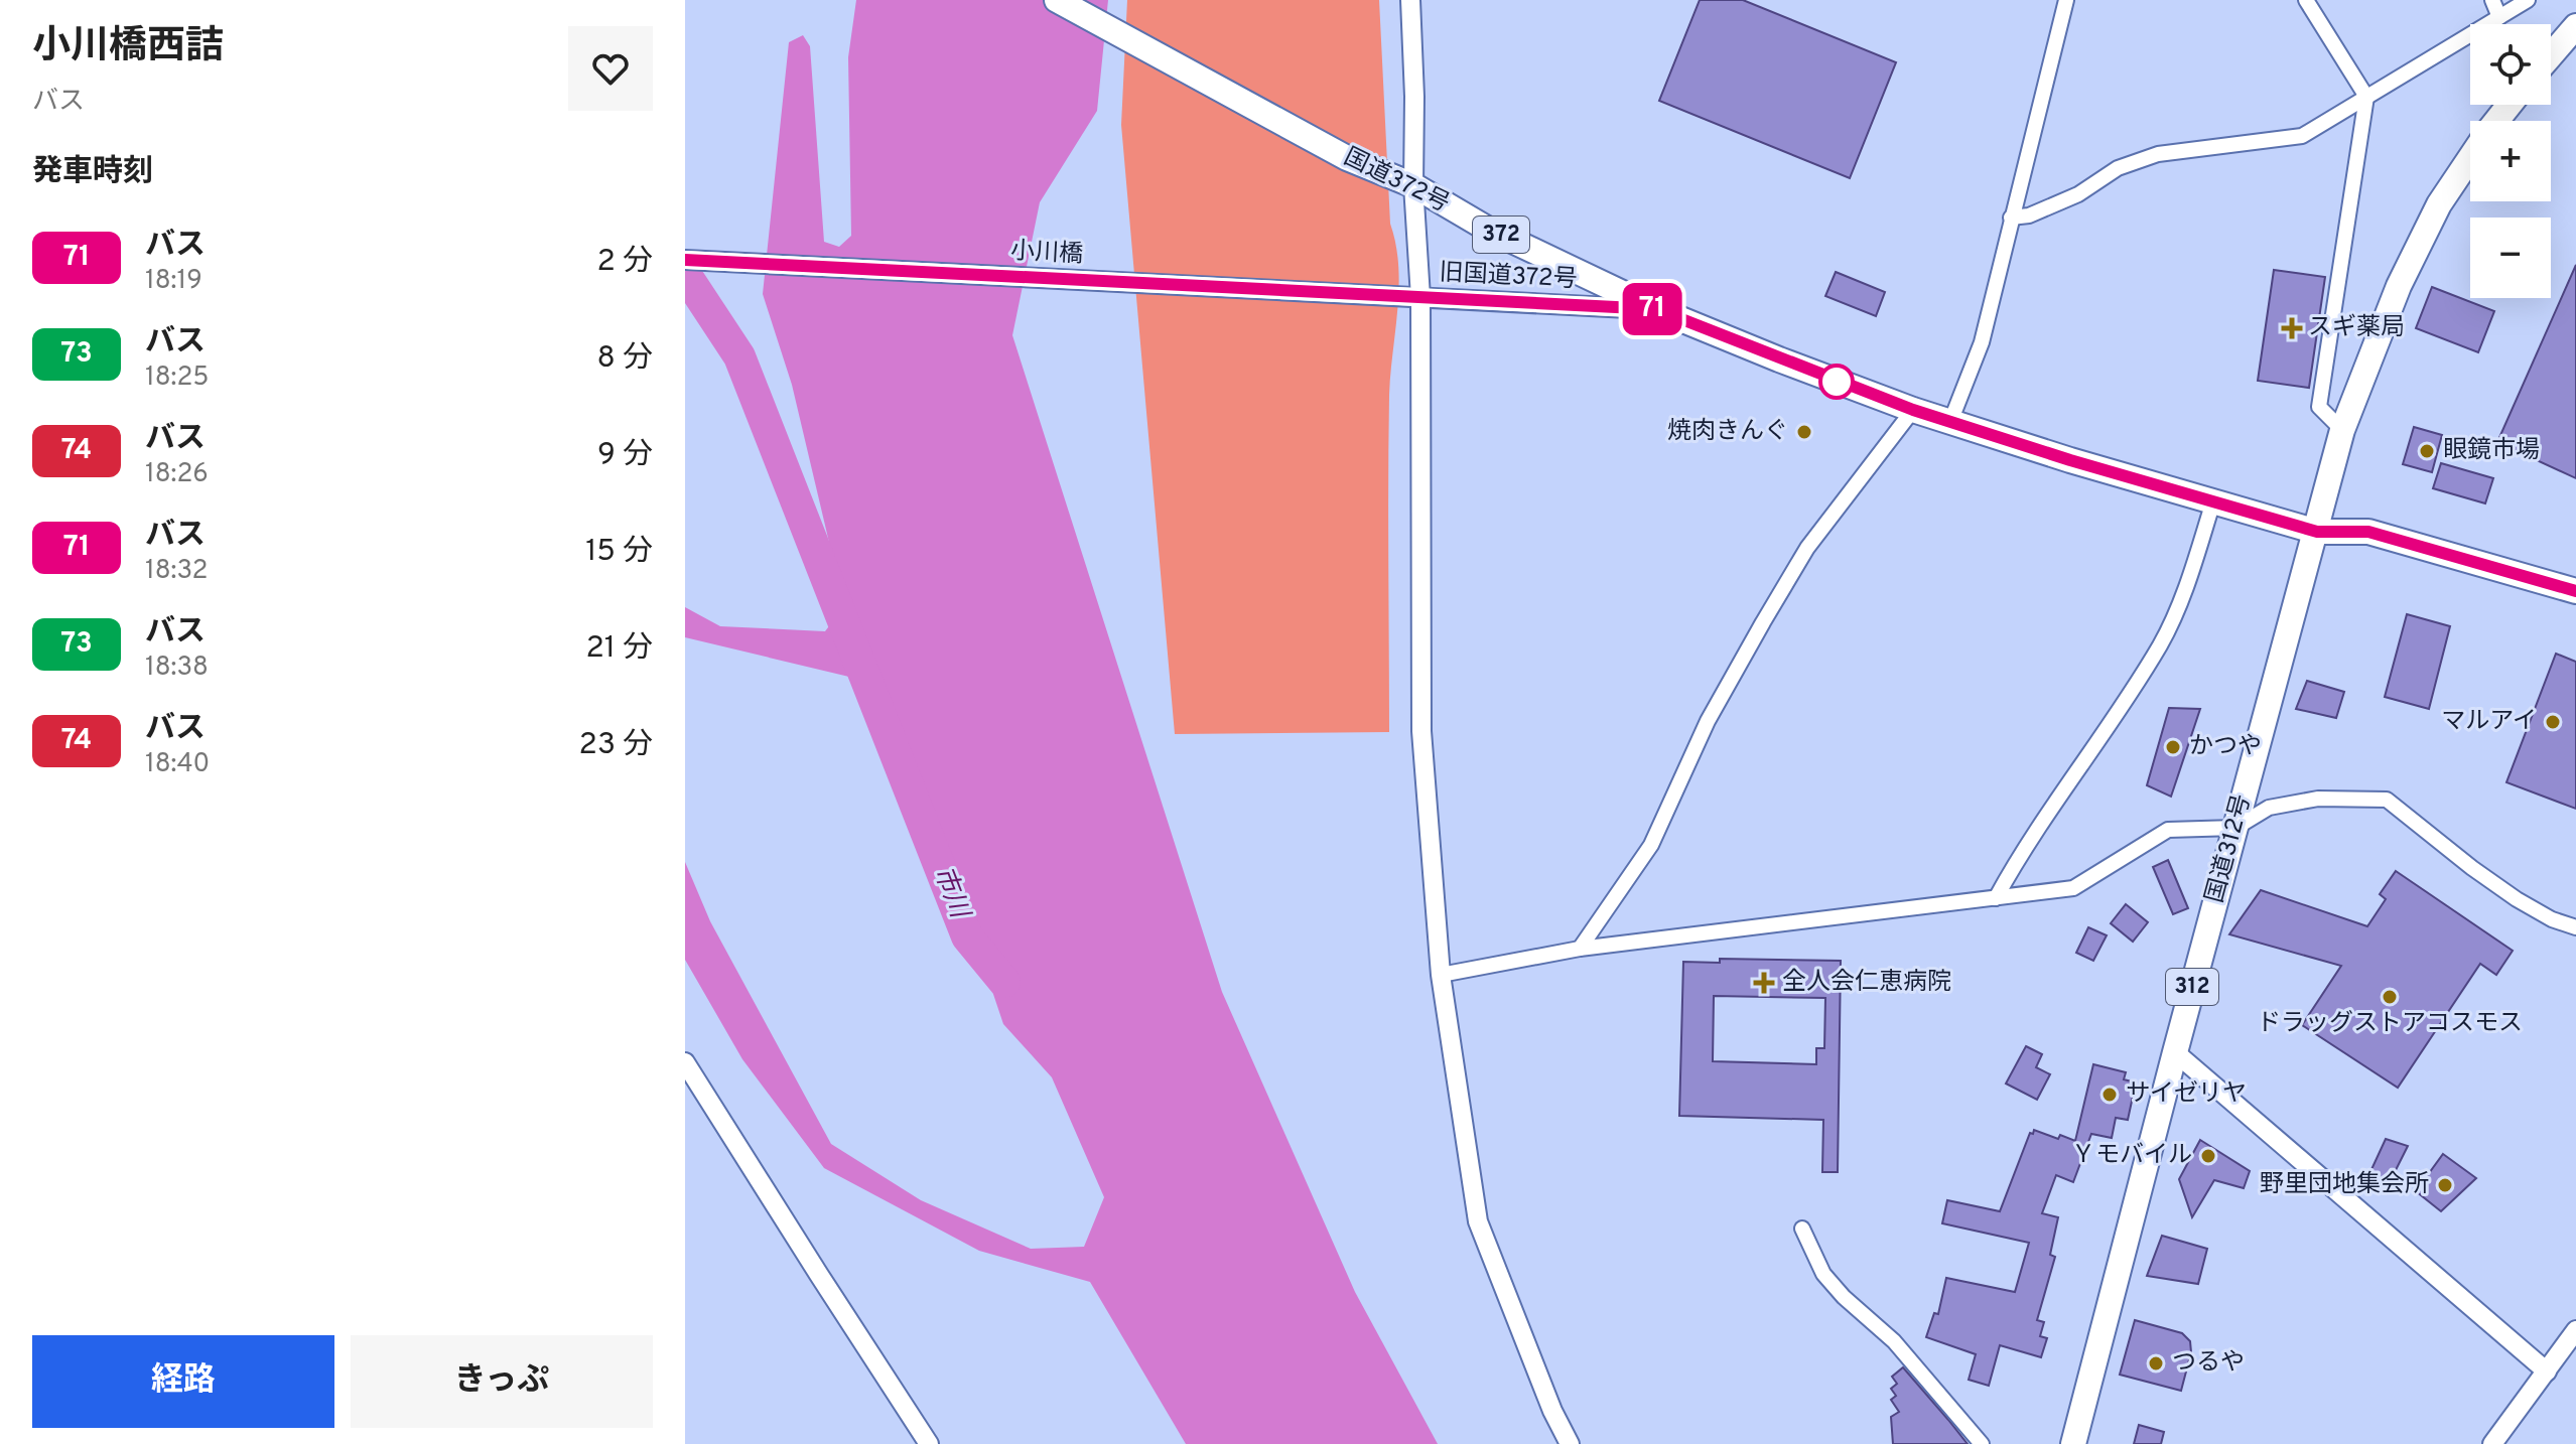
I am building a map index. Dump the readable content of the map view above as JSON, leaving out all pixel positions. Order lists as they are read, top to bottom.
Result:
{
  "streets": {
    "highway": [
      "国道372号",
      "372",
      "国道312号",
      "312"
    ],
    "street": ["小川橋", "旧国道372号"]
  },
  "crossings": [
    ["国道372号", "旧国道372号"],
    ["国道372号", "国道312号"],
    ["小川橋", "旧国道372号"]
  ],
  "water": ["市川"],
  "places": {
    "health": ["スギ薬局", "全人会仁恵病院"],
    "other": [
      "焼肉きんぐ",
      "眼鏡市場",
      "マルアイ",
      "かつや",
      "ドラッグストアコスモス",
      "サイゼリヤ",
      "Ｙモバイル",
      "野里団地集会所",
      "つるや"
    ]
  },
  "lines": ["bus line 71"],
  "page": {
    "heading": [
      ["小川橋西詰", "バス"],
      "発車時刻"
    ],
    "on_map": "71",
    "map_buttons": ["+", "−"],
    "list": [
      {
        "mark": "71",
        "name": "バス",
        "note": "18:19",
        "value": "2 分"
      },
      {
        "mark": "73",
        "name": "バス",
        "note": "18:25",
        "value": "8 分"
      },
      {
        "mark": "74",
        "name": "バス",
        "note": "18:26",
        "value": "9 分"
      },
      {
        "mark": "71",
        "name": "バス",
        "note": "18:32",
        "value": "15 分"
      },
      {
        "mark": "73",
        "name": "バス",
        "note": "18:38",
        "value": "21 分"
      },
      {
        "mark": "74",
        "name": "バス",
        "note": "18:40",
        "value": "23 分"
      }
    ],
    "buttons": ["経路", "きっぷ"]
  }
}
